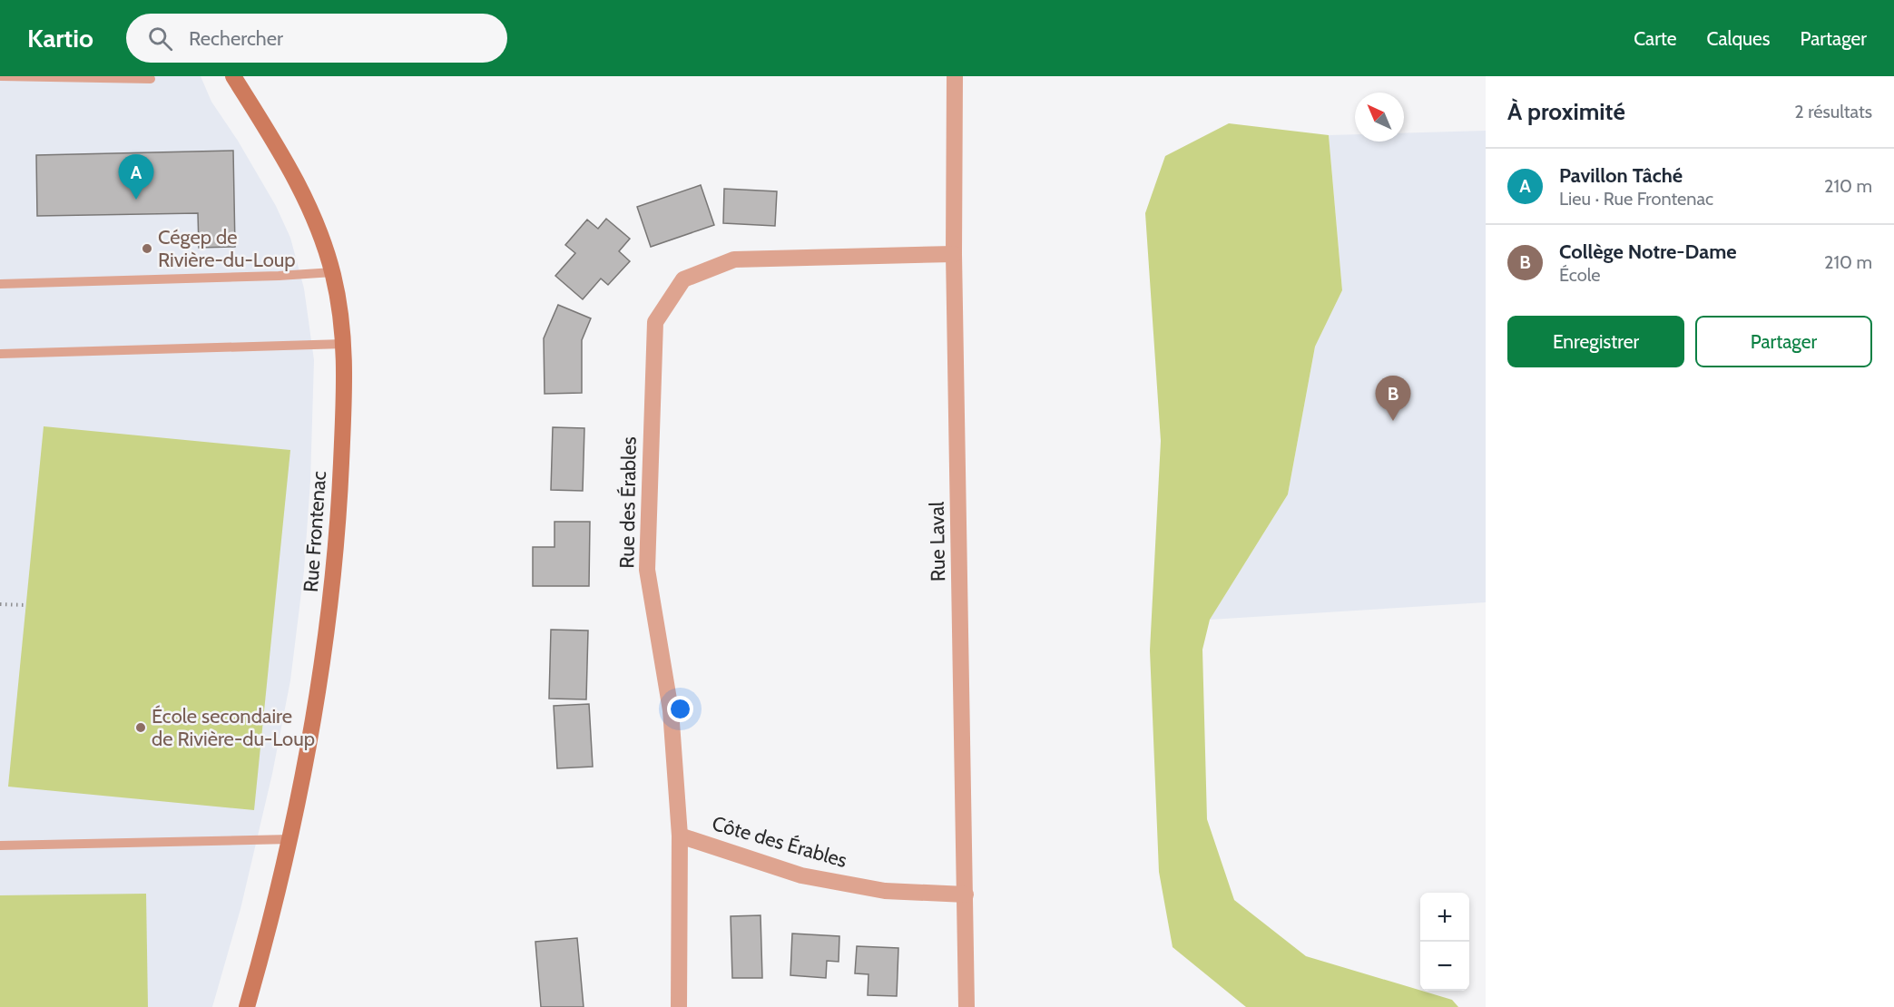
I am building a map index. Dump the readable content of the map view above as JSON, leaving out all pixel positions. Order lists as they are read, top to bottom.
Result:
{
  "streets": {
    "street": [
      "Rue des Érables",
      "Rue Frontenac",
      "Rue Laval",
      "Côte des Érables"
    ]
  },
  "crossings": [
    ["Rue des Érables", "Rue Laval"],
    ["Rue des Érables", "Côte des Érables"],
    ["Rue Laval", "Côte des Érables"]
  ],
  "places": ["Cégep de Rivière-du-Loup", "École secondaire de Rivière-du-Loup"],
  "north": "top left",
  "page": {
    "header": "Kartio",
    "search": "Rechercher",
    "nav": ["Carte", "Calques", "Partager"],
    "heading": ["À proximité", "2 résultats"],
    "list": [
      {
        "mark": "A",
        "name": "Pavillon Tâché",
        "note": "Lieu · Rue Frontenac",
        "value": "210 m"
      },
      {
        "mark": "B",
        "name": "Collège Notre-Dame",
        "note": "École",
        "value": "210 m"
      }
    ],
    "pins": ["A", "B"],
    "buttons": ["Enregistrer", "Partager"],
    "map_buttons": ["+", "−"]
  }
}
